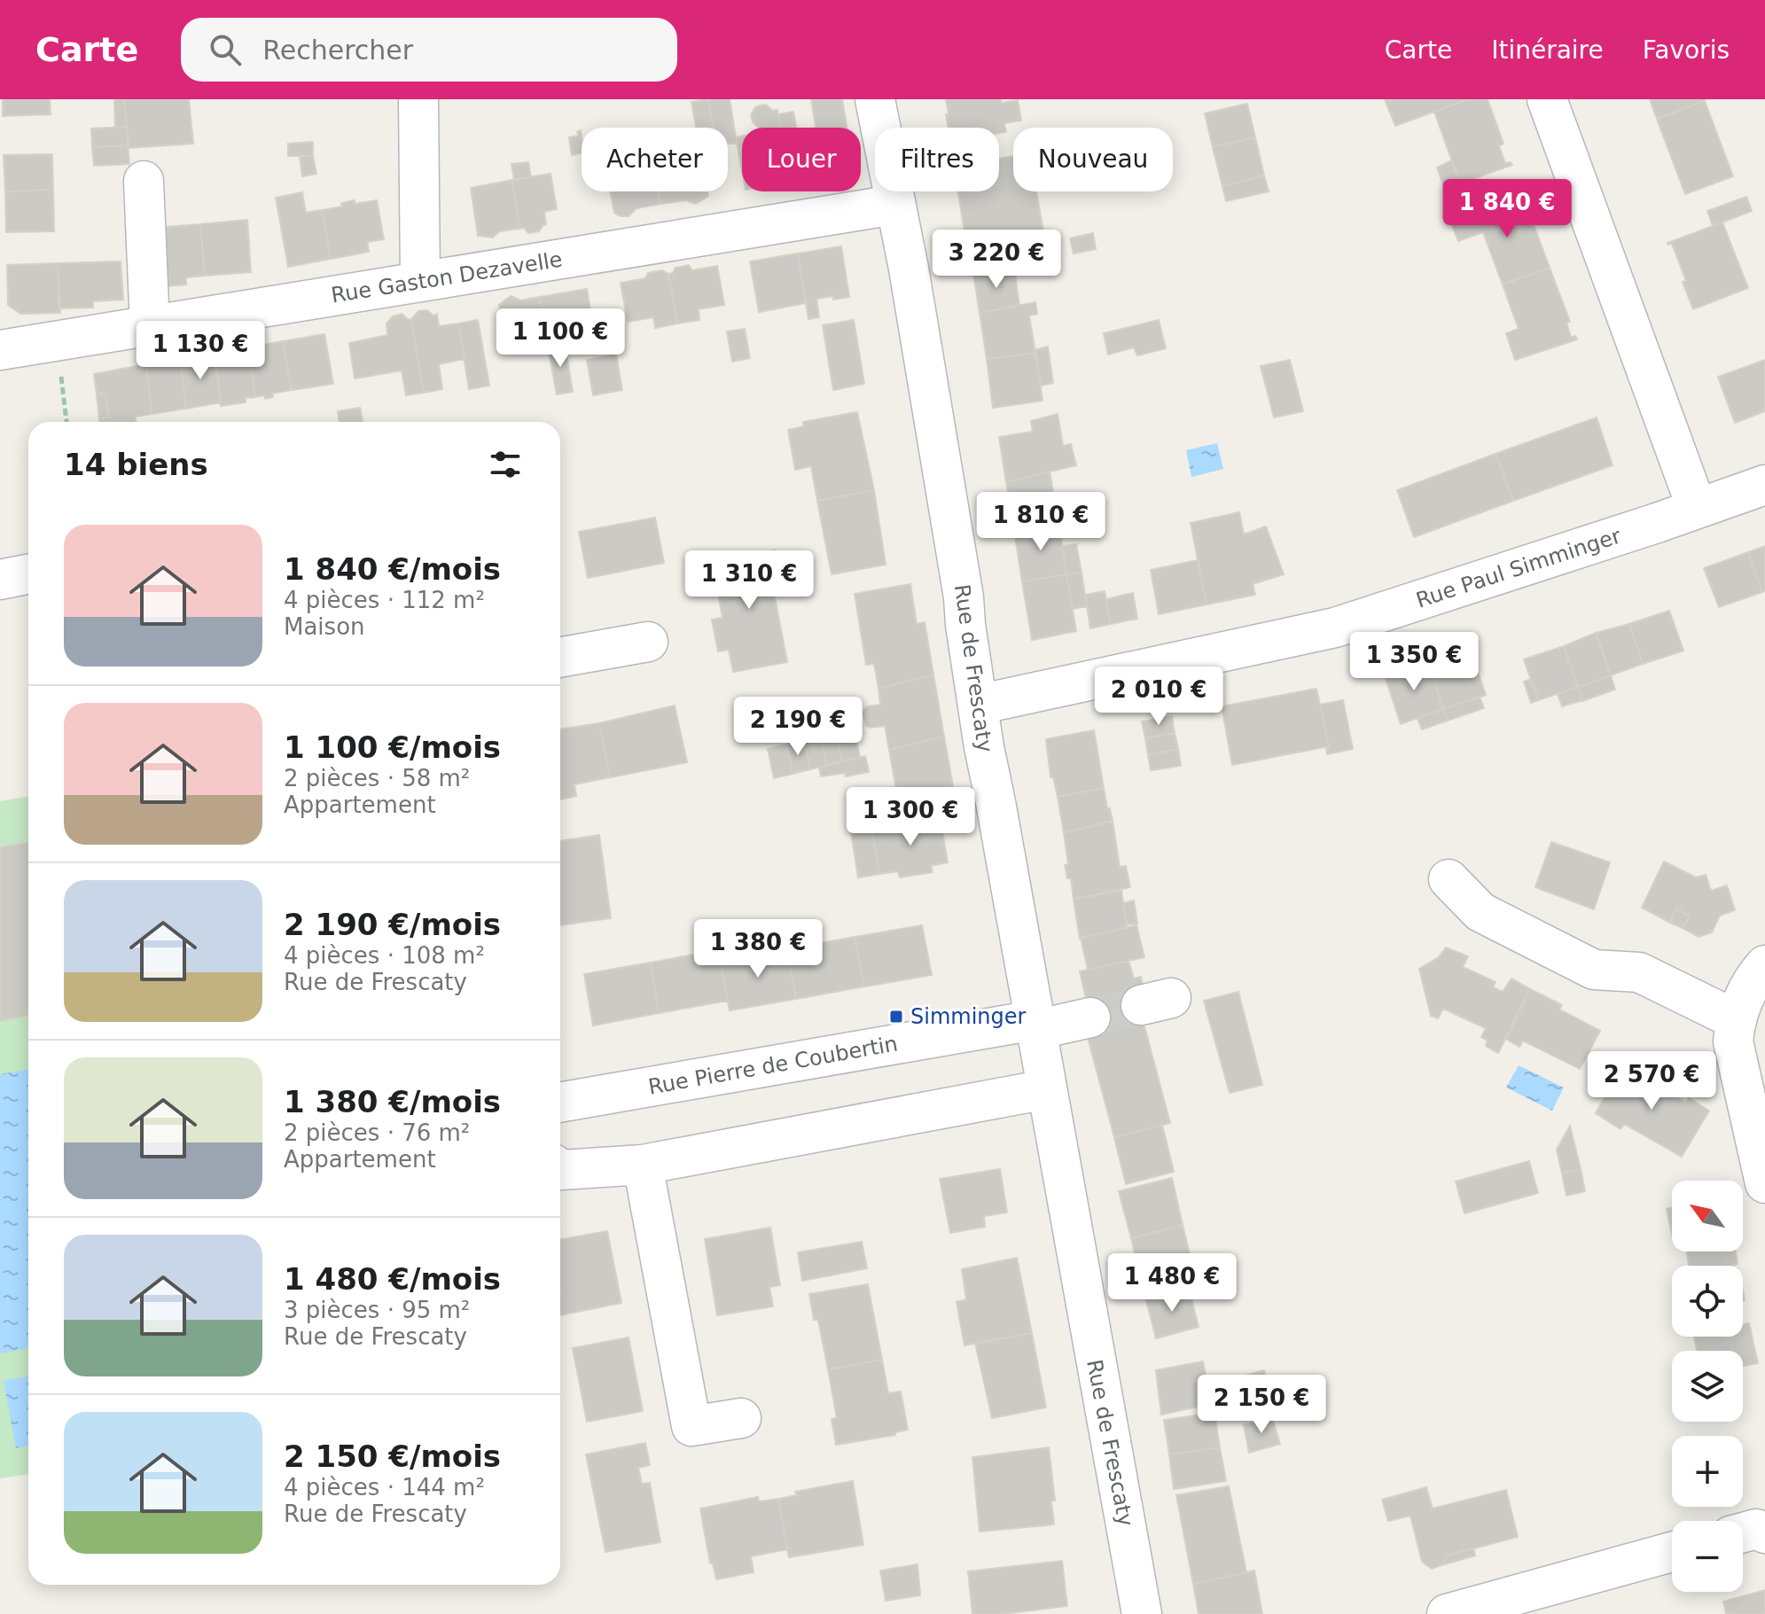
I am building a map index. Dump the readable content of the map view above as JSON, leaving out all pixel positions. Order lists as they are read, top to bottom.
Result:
{
  "streets": {
    "street": [
      "Rue Gaston Dezavelle",
      "Rue Paul Simminger",
      "Rue de Frescaty",
      "Rue Pierre de Coubertin"
    ]
  },
  "crossings": [
    ["Rue Gaston Dezavelle", "Rue de Frescaty"],
    ["Rue Paul Simminger", "Rue de Frescaty"],
    ["Rue de Frescaty", "Rue Pierre de Coubertin"]
  ],
  "places": {
    "transit": ["Simminger"]
  },
  "north": "top left",
  "page": {
    "header": "Carte",
    "search": "Rechercher",
    "nav": ["Carte", "Itinéraire", "Favoris"],
    "chip": [
      "Acheter",
      "Louer",
      "Filtres",
      "Nouveau"
    ],
    "price": [
      "1 840 €",
      "3 220 €",
      "1 100 €",
      "1 130 €",
      "1 810 €",
      "1 310 €",
      "1 350 €",
      "2 010 €",
      "2 190 €",
      "1 300 €",
      "1 380 €",
      "2 570 €",
      "1 480 €",
      "2 150 €"
    ],
    "heading": "14 biens",
    "list": [
      {
        "name": "1 840 €/mois",
        "note": "4 pièces · 112 m² · Maison"
      },
      {
        "name": "1 100 €/mois",
        "note": "2 pièces · 58 m² · Appartement"
      },
      {
        "name": "2 190 €/mois",
        "note": "4 pièces · 108 m² · Rue de Frescaty"
      },
      {
        "name": "1 380 €/mois",
        "note": "2 pièces · 76 m² · Appartement"
      },
      {
        "name": "1 480 €/mois",
        "note": "3 pièces · 95 m² · Rue de Frescaty"
      },
      {
        "name": "2 150 €/mois",
        "note": "4 pièces · 144 m² · Rue de Frescaty"
      }
    ],
    "map_buttons": ["+", "−"]
  }
}
